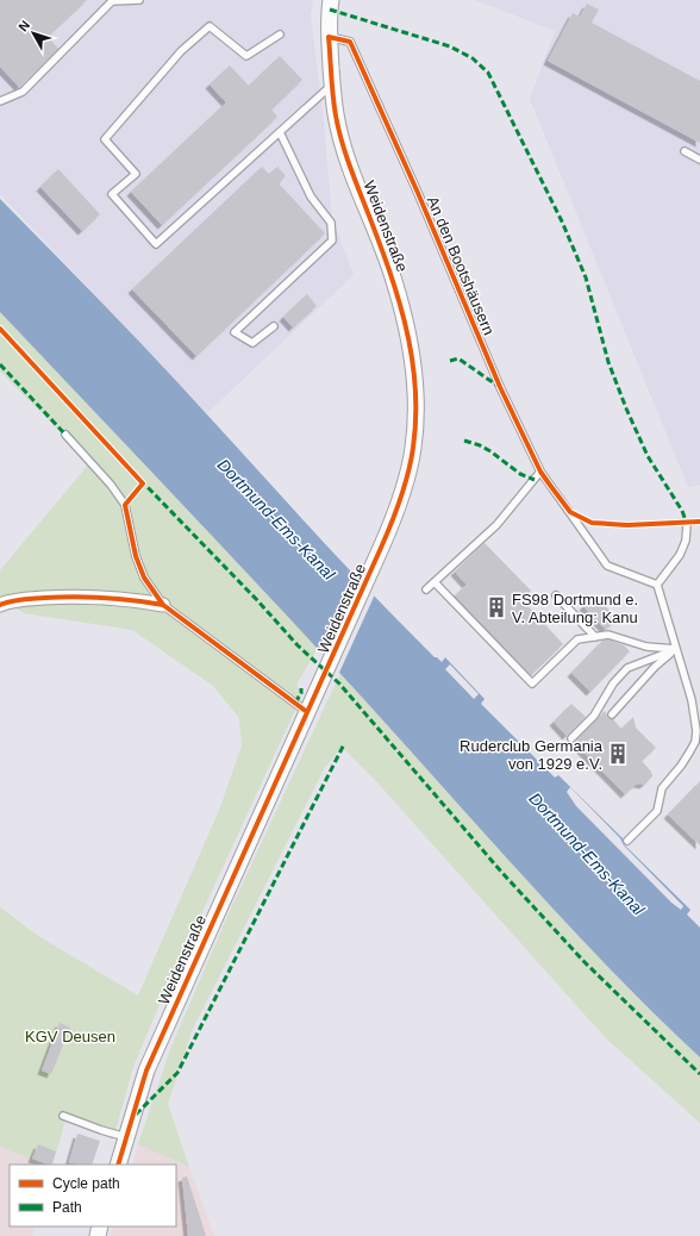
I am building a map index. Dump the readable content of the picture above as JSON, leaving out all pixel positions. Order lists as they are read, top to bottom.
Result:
{
  "streets": {
    "street": ["Weidenstraße"],
    "lane": ["An den Bootshäusern"]
  },
  "crossings": [
    ["Weidenstraße", "An den Bootshäusern"]
  ],
  "water": ["Dortmund-Ems-Kanal"],
  "parks": ["KGV Deusen"],
  "places": {
    "building": ["FS98 Dortmund e. V. Abteilung: Kanu", "Ruderclub Germania von 1929 e.V."]
  },
  "legend": ["Cycle path", "Path"],
  "north": "top left"
}
